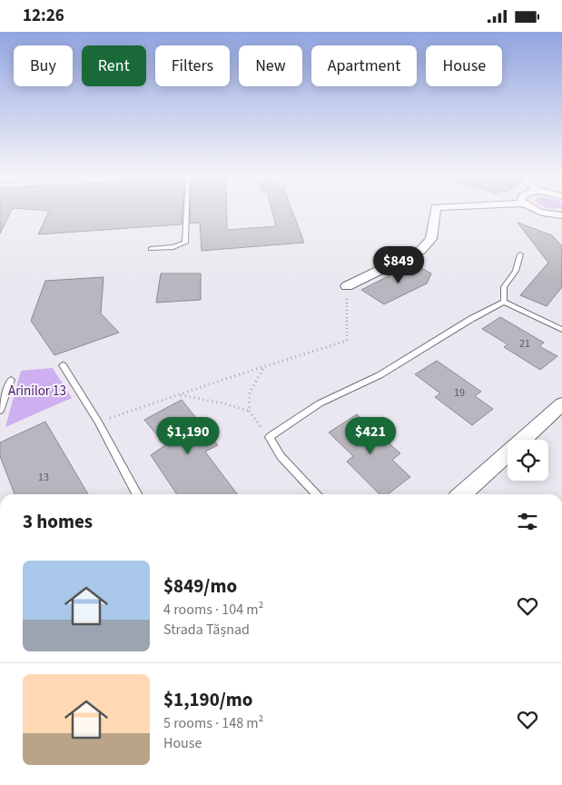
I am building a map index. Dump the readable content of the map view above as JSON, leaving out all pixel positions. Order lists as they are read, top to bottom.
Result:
{
  "parks": ["Arinilor 13"],
  "house_numbers": ["21", "19", "13"],
  "page": {
    "status": "12:26",
    "chip": [
      "Buy",
      "Rent",
      "Filters",
      "New",
      "Apartment",
      "House"
    ],
    "price": ["$849", "$1,190", "$421"],
    "heading": "3 homes",
    "list": [
      {
        "name": "$849/mo",
        "note": "4 rooms · 104 m² · Strada Tășnad"
      },
      {
        "name": "$1,190/mo",
        "note": "5 rooms · 148 m² · House"
      }
    ]
  }
}
